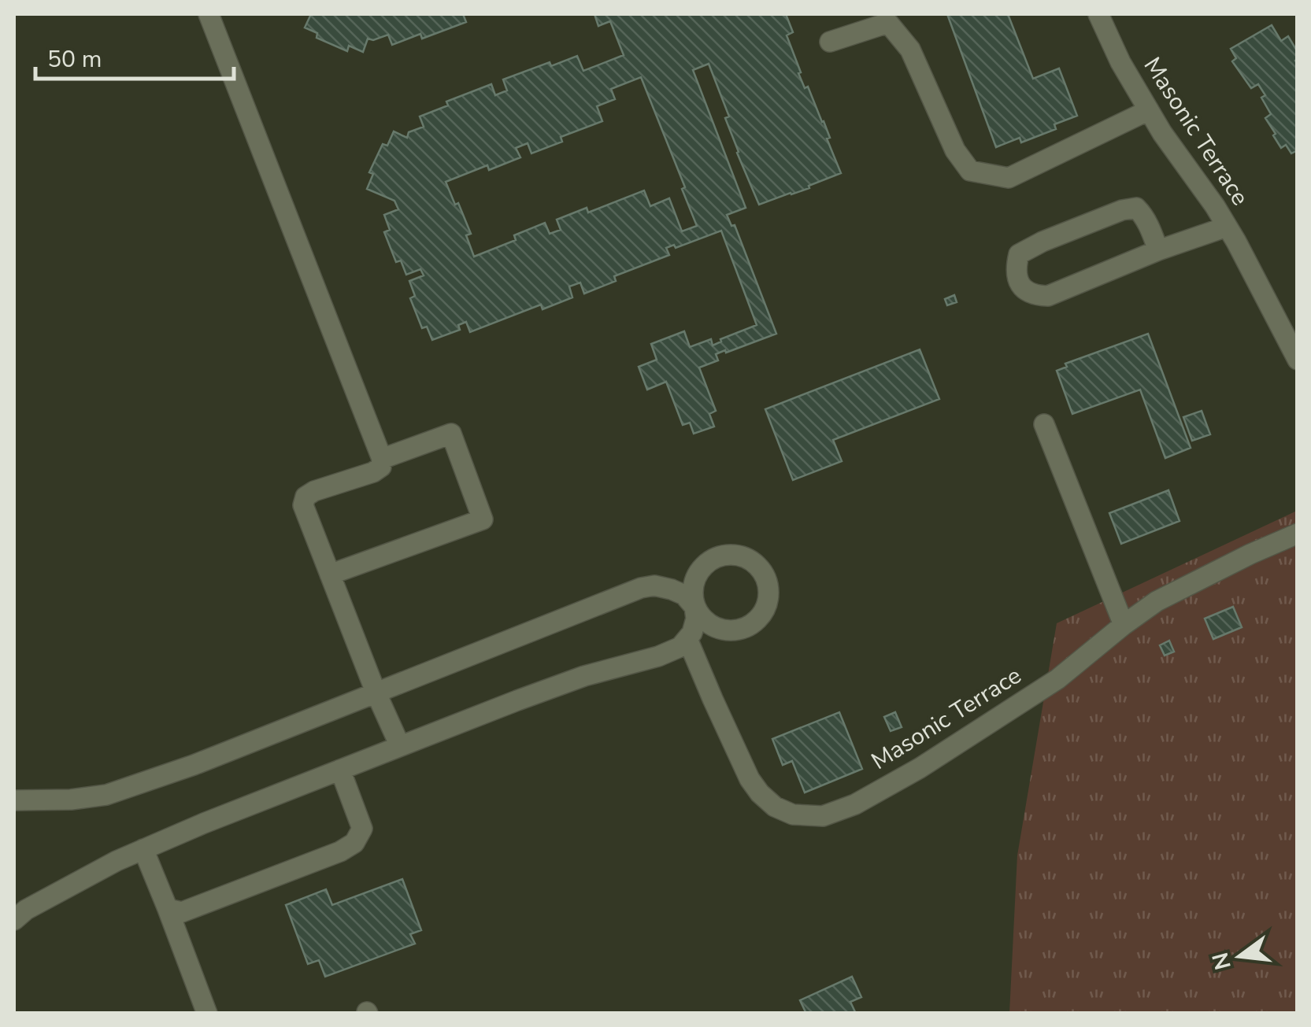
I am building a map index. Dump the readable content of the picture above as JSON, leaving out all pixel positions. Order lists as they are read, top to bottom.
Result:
{
  "streets": {
    "street": ["Masonic Terrace"]
  },
  "scale_bar": "50 m",
  "north": "left"
}
